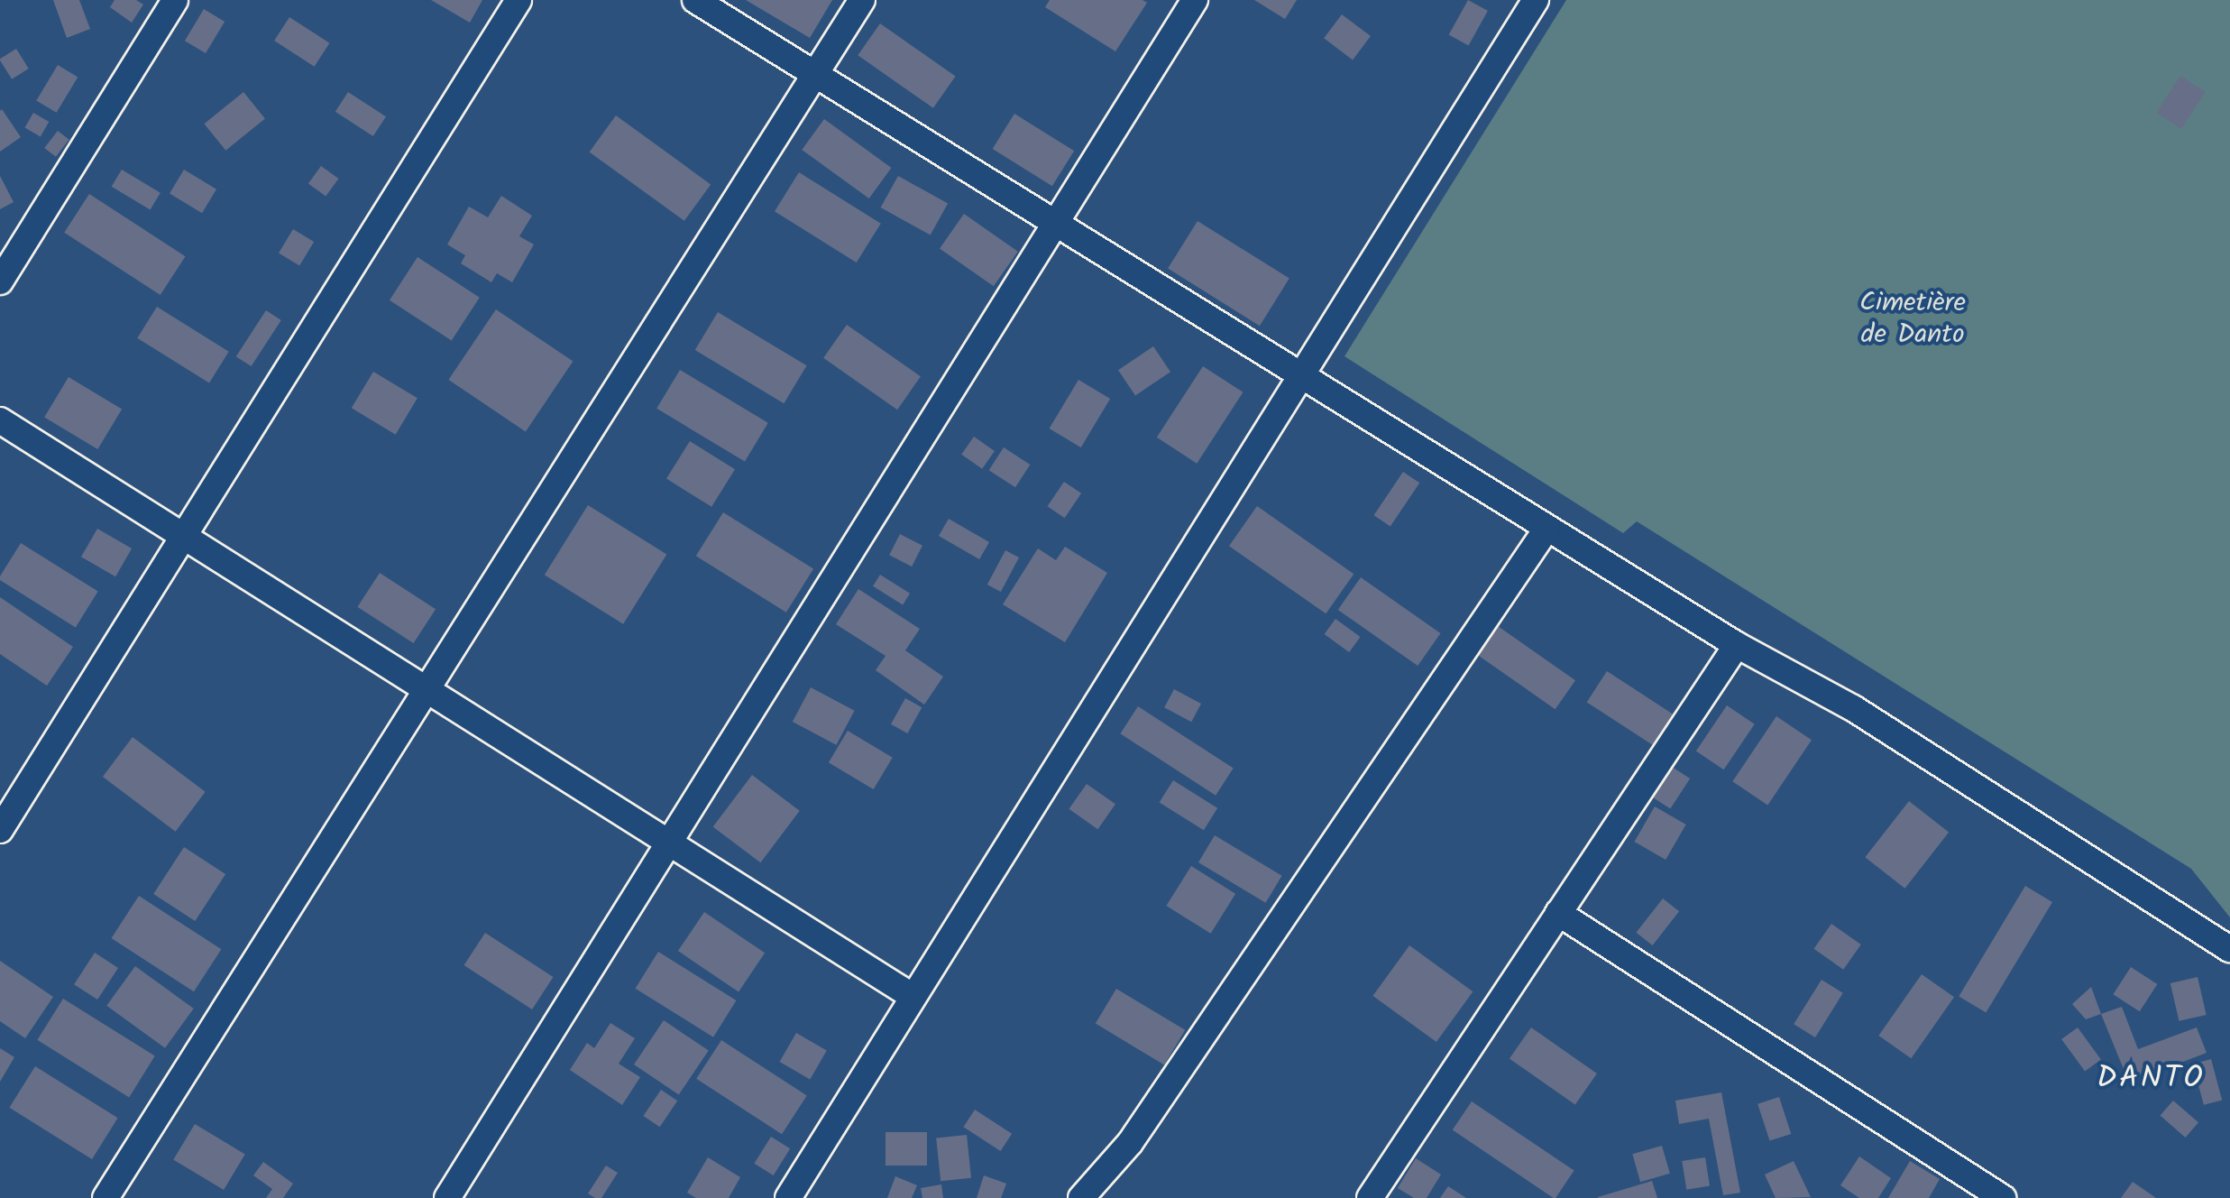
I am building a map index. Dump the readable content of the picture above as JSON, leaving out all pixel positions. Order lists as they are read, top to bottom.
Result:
{
  "districts": ["DANTO"],
  "parks": ["Cimetière de Danto"]
}
